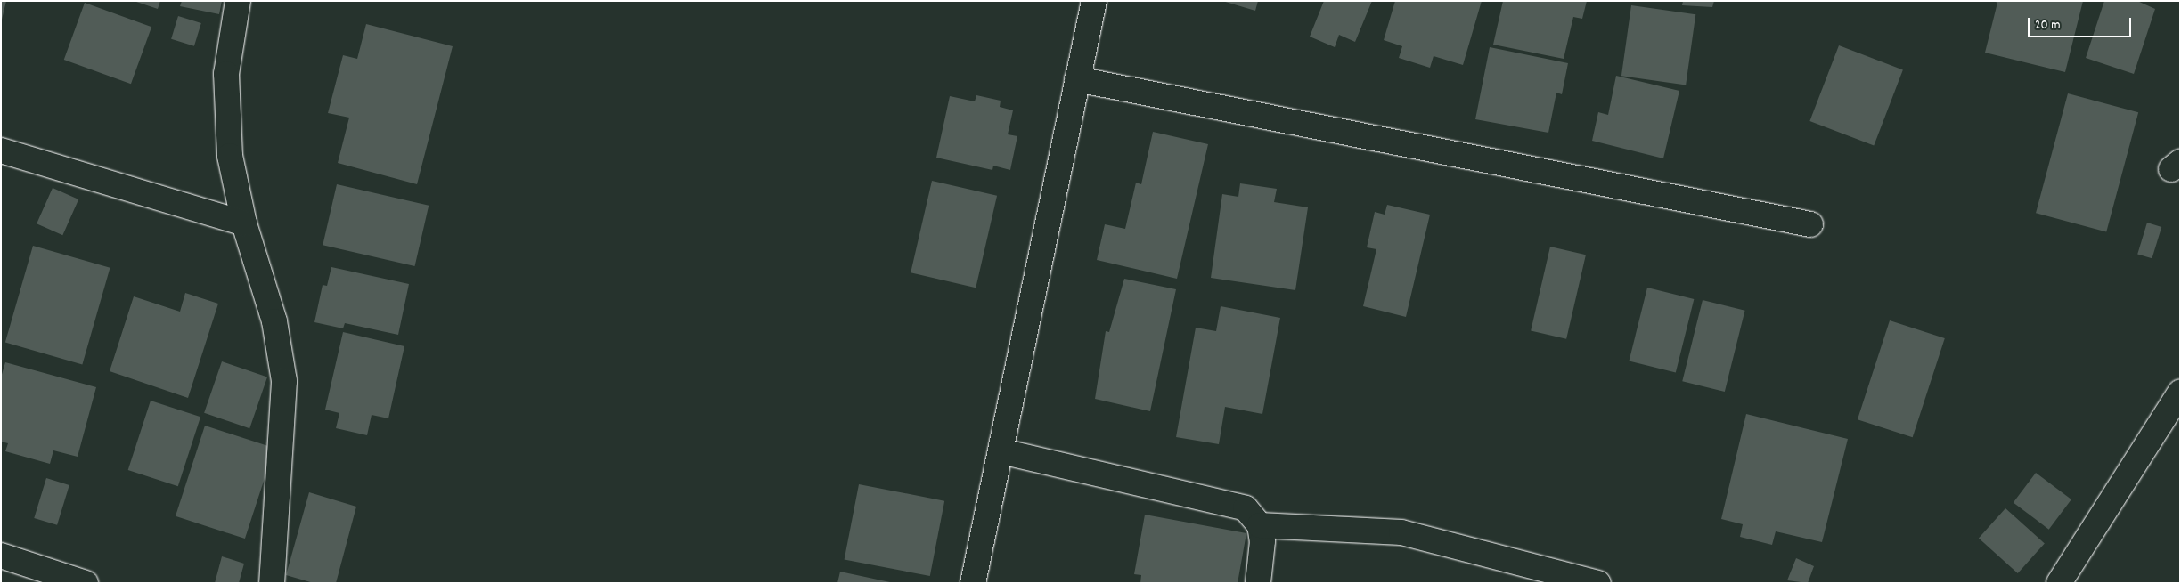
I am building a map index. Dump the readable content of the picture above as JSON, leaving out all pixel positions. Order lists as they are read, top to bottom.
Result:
{
  "scale_bar": "20 m"
}
